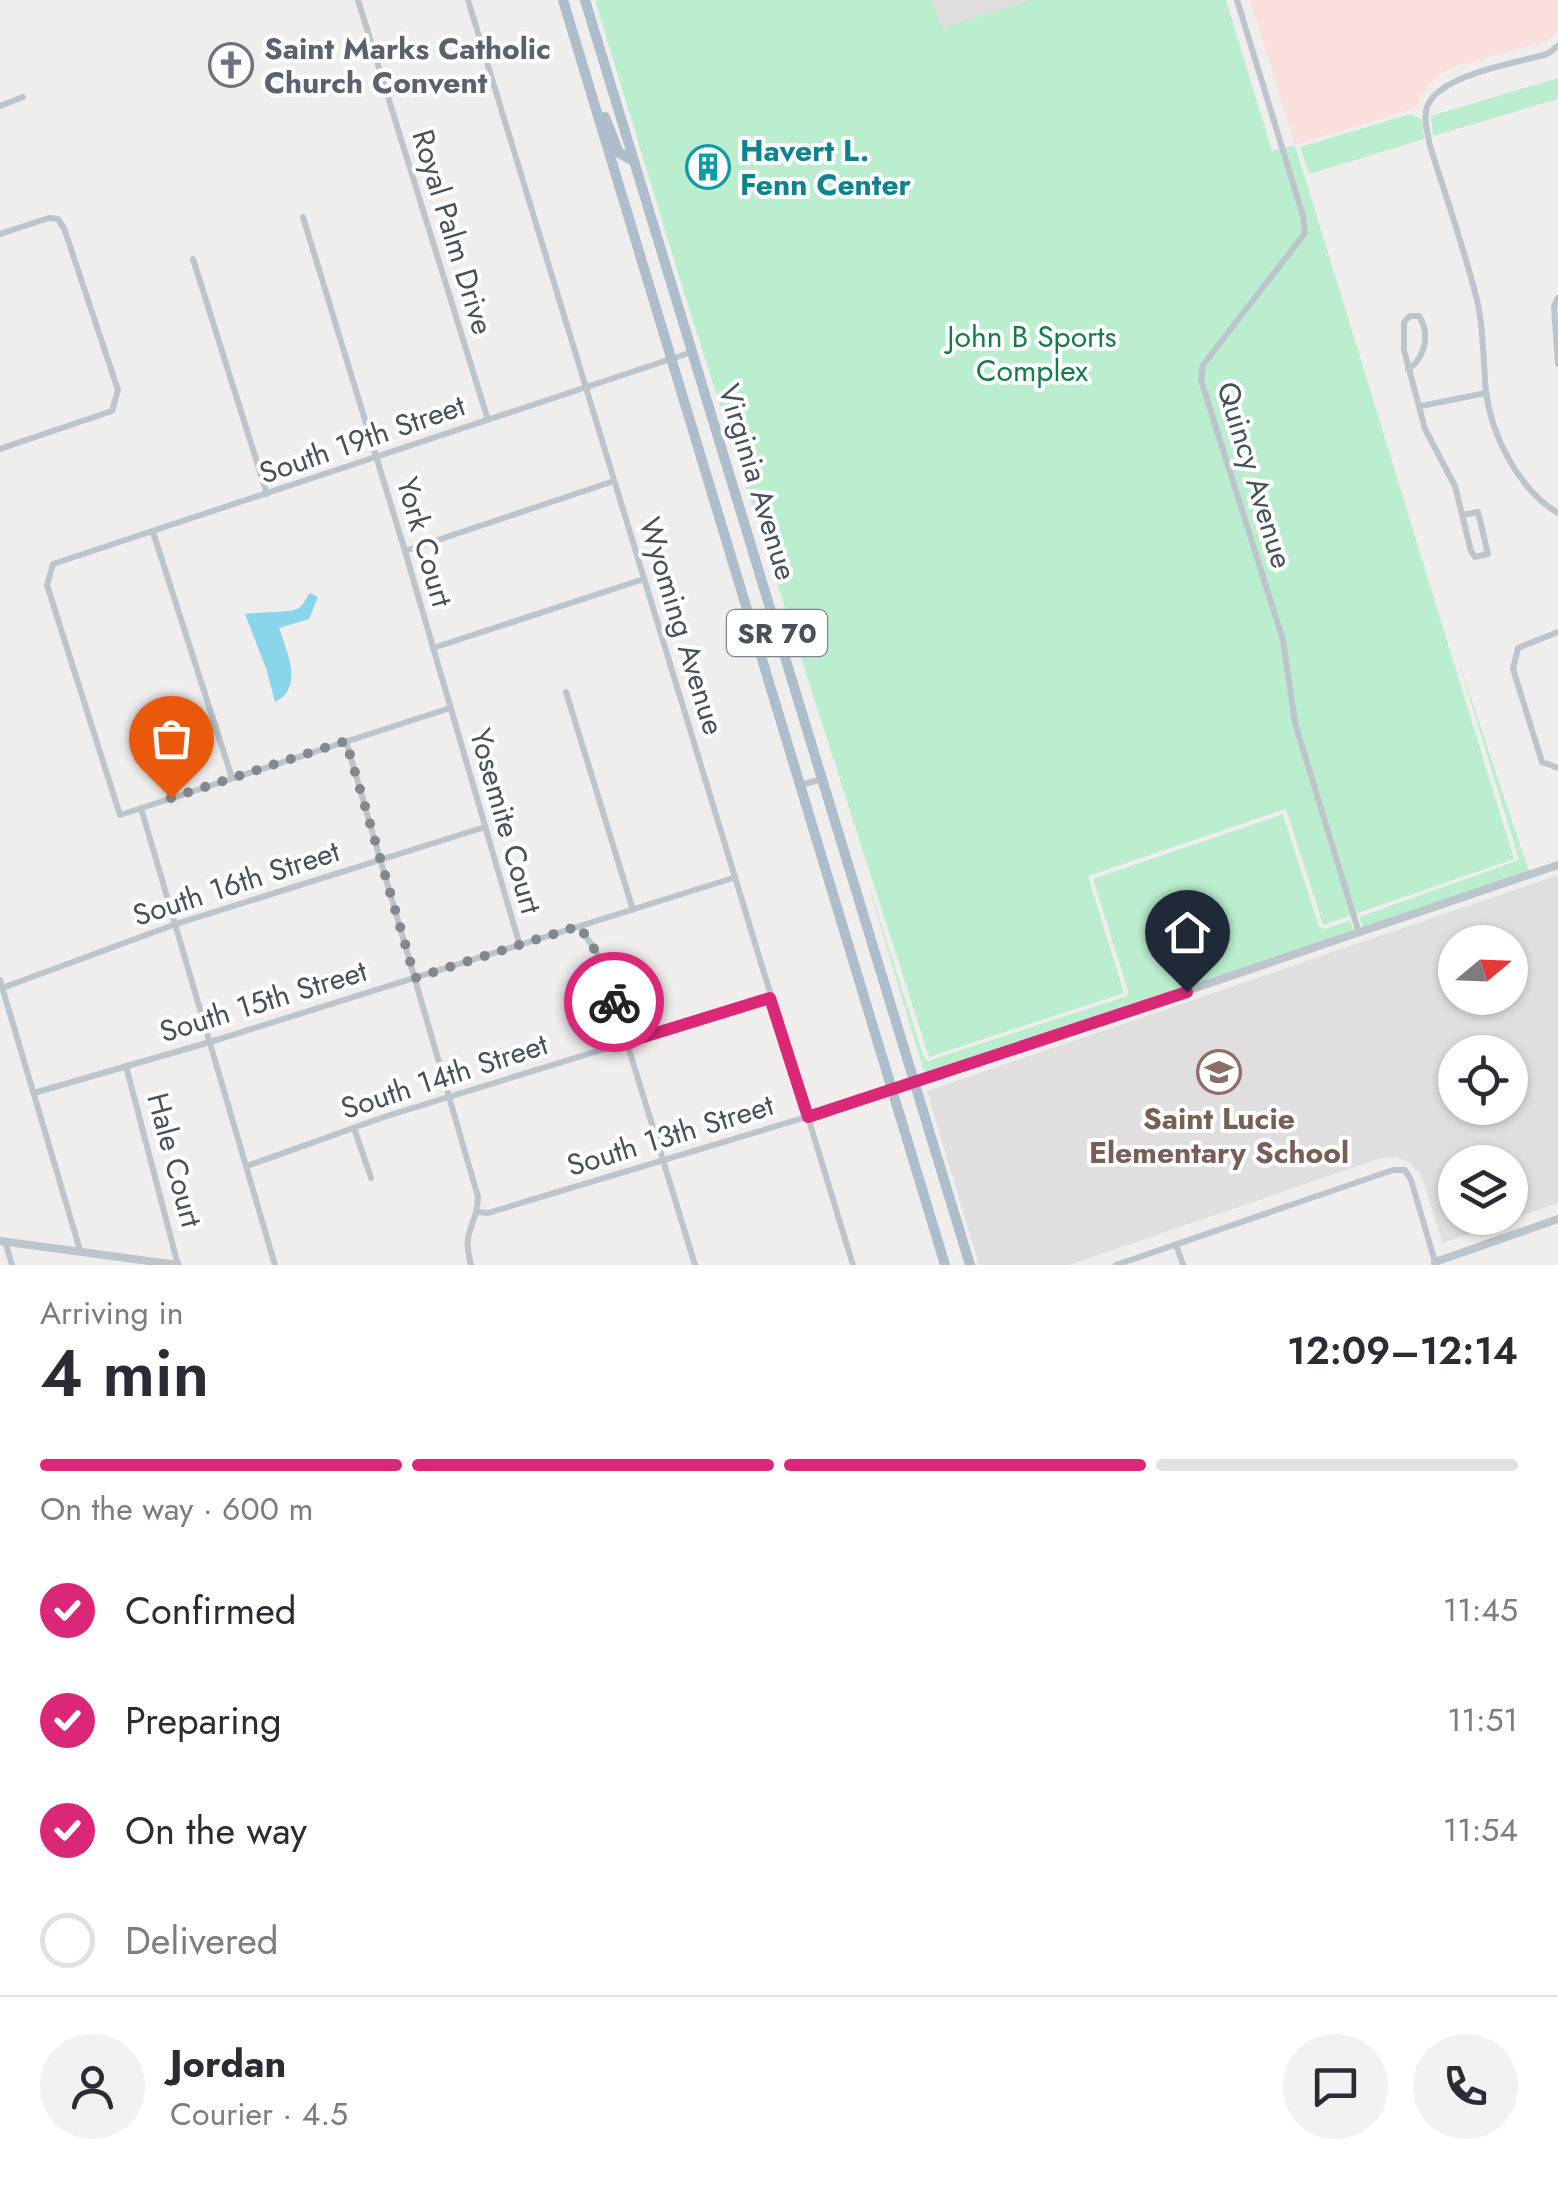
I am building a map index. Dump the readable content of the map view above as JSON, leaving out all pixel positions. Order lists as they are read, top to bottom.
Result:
{
  "streets": {
    "main road": ["Virginia Avenue", "SR 70"],
    "street": [
      "Royal Palm Drive",
      "South 19th Street",
      "Quincy Avenue",
      "York Court",
      "Wyoming Avenue",
      "Yosemite Court",
      "South 16th Street",
      "South 15th Street",
      "South 14th Street",
      "South 13th Street",
      "Hale Court"
    ]
  },
  "crossings": [
    ["Royal Palm Drive", "South 19th Street"],
    ["South 19th Street", "Virginia Avenue"],
    ["South 19th Street", "York Court"],
    ["South 19th Street", "Wyoming Avenue"],
    ["Quincy Avenue", "South 13th Street"],
    ["Virginia Avenue", "South 13th Street"],
    ["York Court", "Yosemite Court"],
    ["Wyoming Avenue", "South 15th Street"],
    ["Wyoming Avenue", "South 14th Street"],
    ["Wyoming Avenue", "South 13th Street"],
    ["Yosemite Court", "South 16th Street"],
    ["Yosemite Court", "South 15th Street"],
    ["South 15th Street", "Hale Court"]
  ],
  "parks": ["John B Sports Complex"],
  "places": {
    "church": ["Saint Marks Catholic Church Convent"],
    "building": ["Havert L. Fenn Center"],
    "school or university": ["Saint Lucie Elementary School"]
  },
  "north": "right",
  "page": {
    "heading": ["4 min", "Arriving in", "12:09–12:14"],
    "panel": ["Jordan", "Courier · 4.5"],
    "bar": "On the way · 600 m",
    "list": [
      ["Confirmed", "11:45"],
      ["Preparing", "11:51"],
      ["On the way", "11:54"],
      "Delivered"
    ]
  }
}
